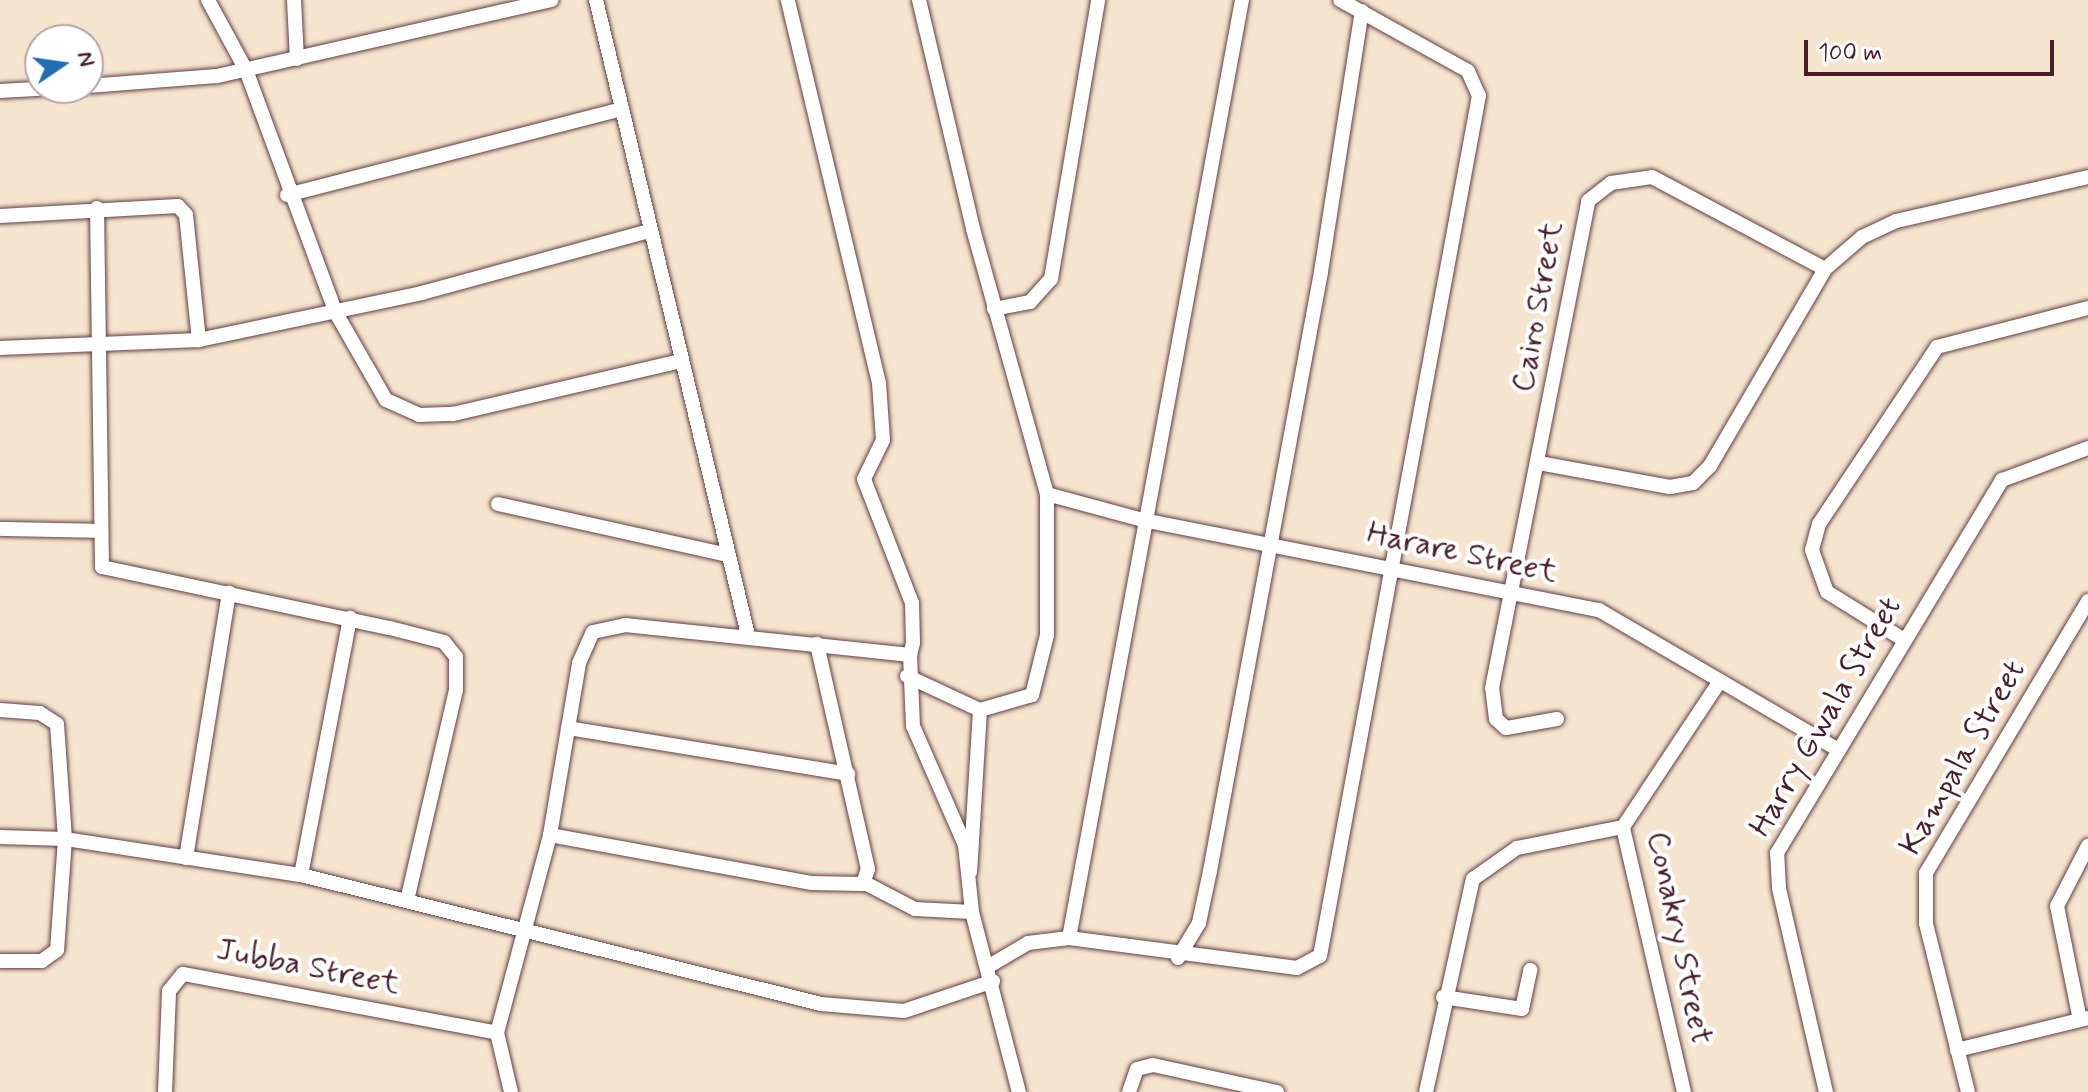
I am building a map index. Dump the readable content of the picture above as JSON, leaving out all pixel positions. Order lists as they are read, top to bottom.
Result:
{
  "streets": {
    "street": [
      "Cairo Street",
      "Harare Street",
      "Harry Gwala Street",
      "Kampala Street",
      "Conakry Street",
      "Jubba Street"
    ]
  },
  "crossings": [
    ["Cairo Street", "Harare Street"],
    ["Harare Street", "Harry Gwala Street"],
    ["Harare Street", "Conakry Street"]
  ],
  "scale_bar": "100 m",
  "north": "right"
}
